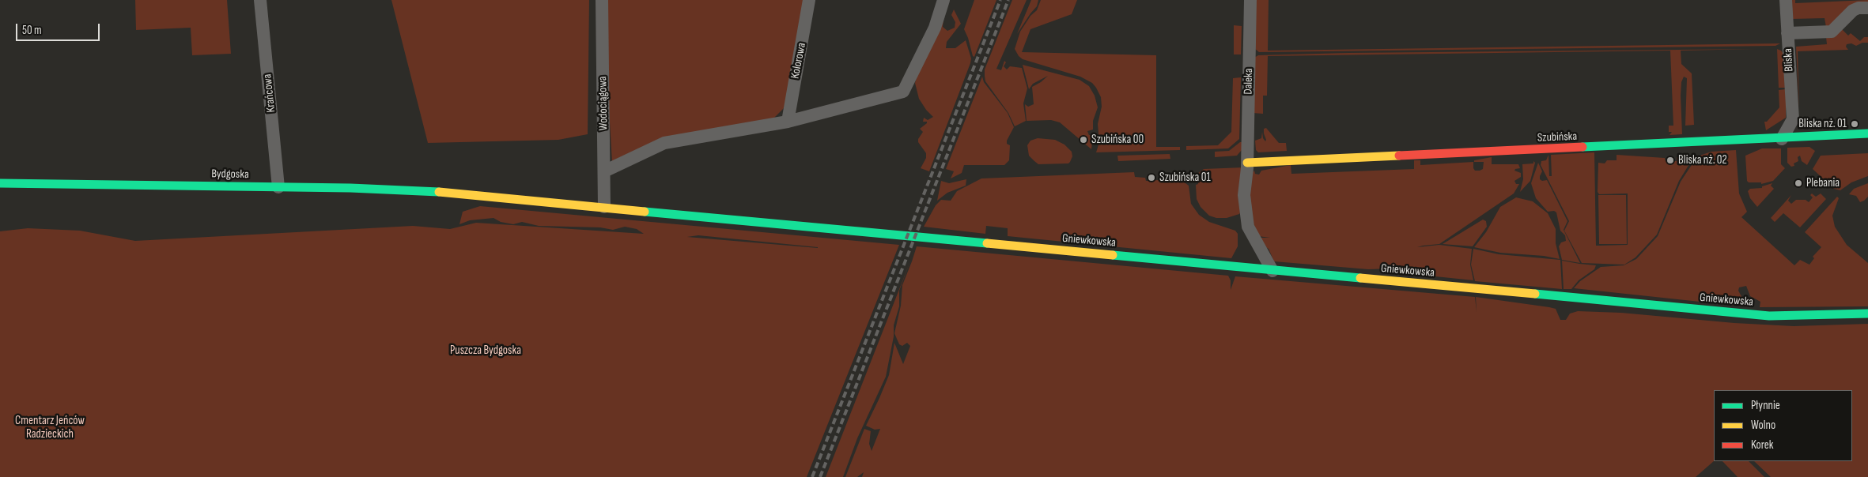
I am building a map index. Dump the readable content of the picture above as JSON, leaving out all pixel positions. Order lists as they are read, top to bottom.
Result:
{
  "streets": {
    "main road": ["Szubińska", "Bydgoska", "Gniewkowska"],
    "street": [
      "Bliska",
      "Kolorowa",
      "Daleka",
      "Krańcowa",
      "Wodociągowa"
    ]
  },
  "crossings": [
    ["Daleka", "Szubińska"],
    ["Daleka", "Gniewkowska"],
    ["Krańcowa", "Bydgoska"],
    ["Wodociągowa", "Bydgoska"],
    ["Wodociągowa", "Gniewkowska"],
    ["Bydgoska", "Gniewkowska"]
  ],
  "parks": ["Puszcza Bydgoska", "Cmentarz Jeńców Radzieckich"],
  "places": [
    "Bliska nż. 01",
    "Szubińska 00",
    "Bliska nż. 02",
    "Szubińska 01",
    "Plebania"
  ],
  "legend": ["Płynnie", "Wolno", "Korek"],
  "scale_bar": "50 m"
}
